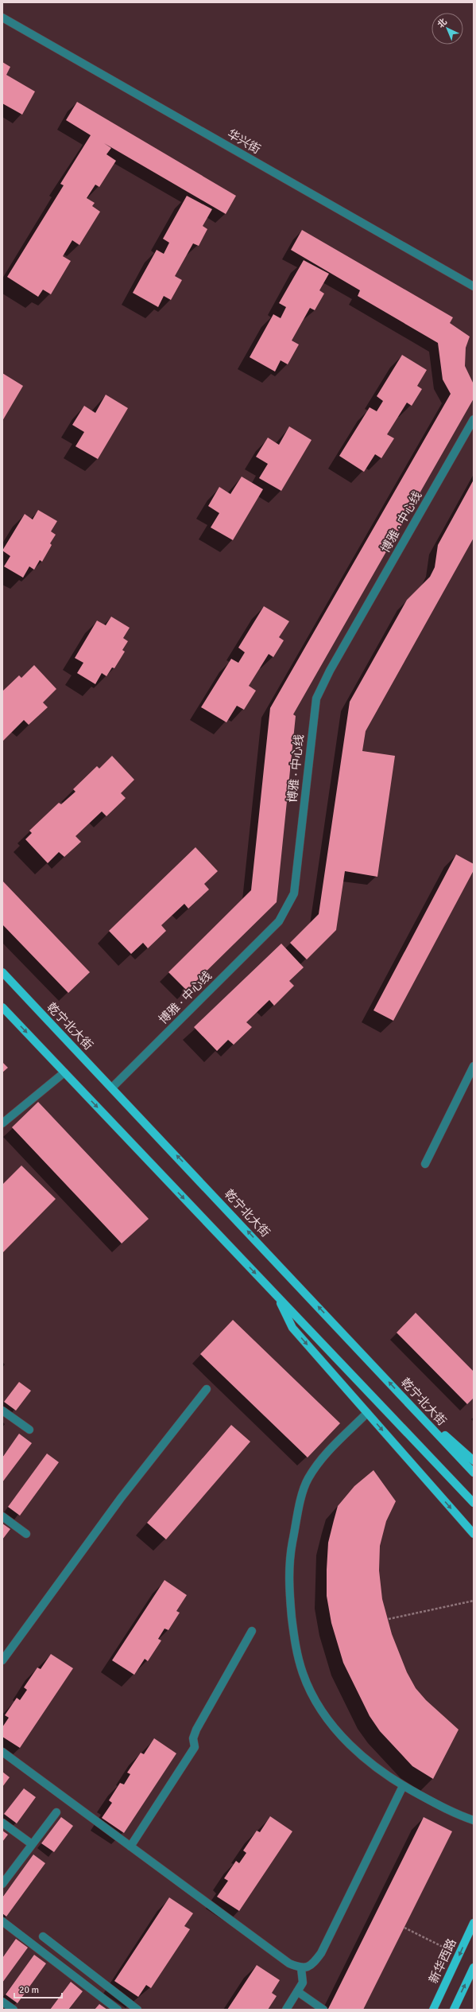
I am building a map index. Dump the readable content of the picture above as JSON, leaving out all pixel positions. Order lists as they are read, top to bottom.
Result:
{
  "streets": {
    "main road": ["乾宁北大街", "新华西路"],
    "street": ["华兴街", "博雅 · 中心线"]
  },
  "crossings": [
    ["博雅 · 中心线", "乾宁北大街"]
  ],
  "one_way": ["新华西路"],
  "scale_bar": "20 m",
  "north": "top left"
}
